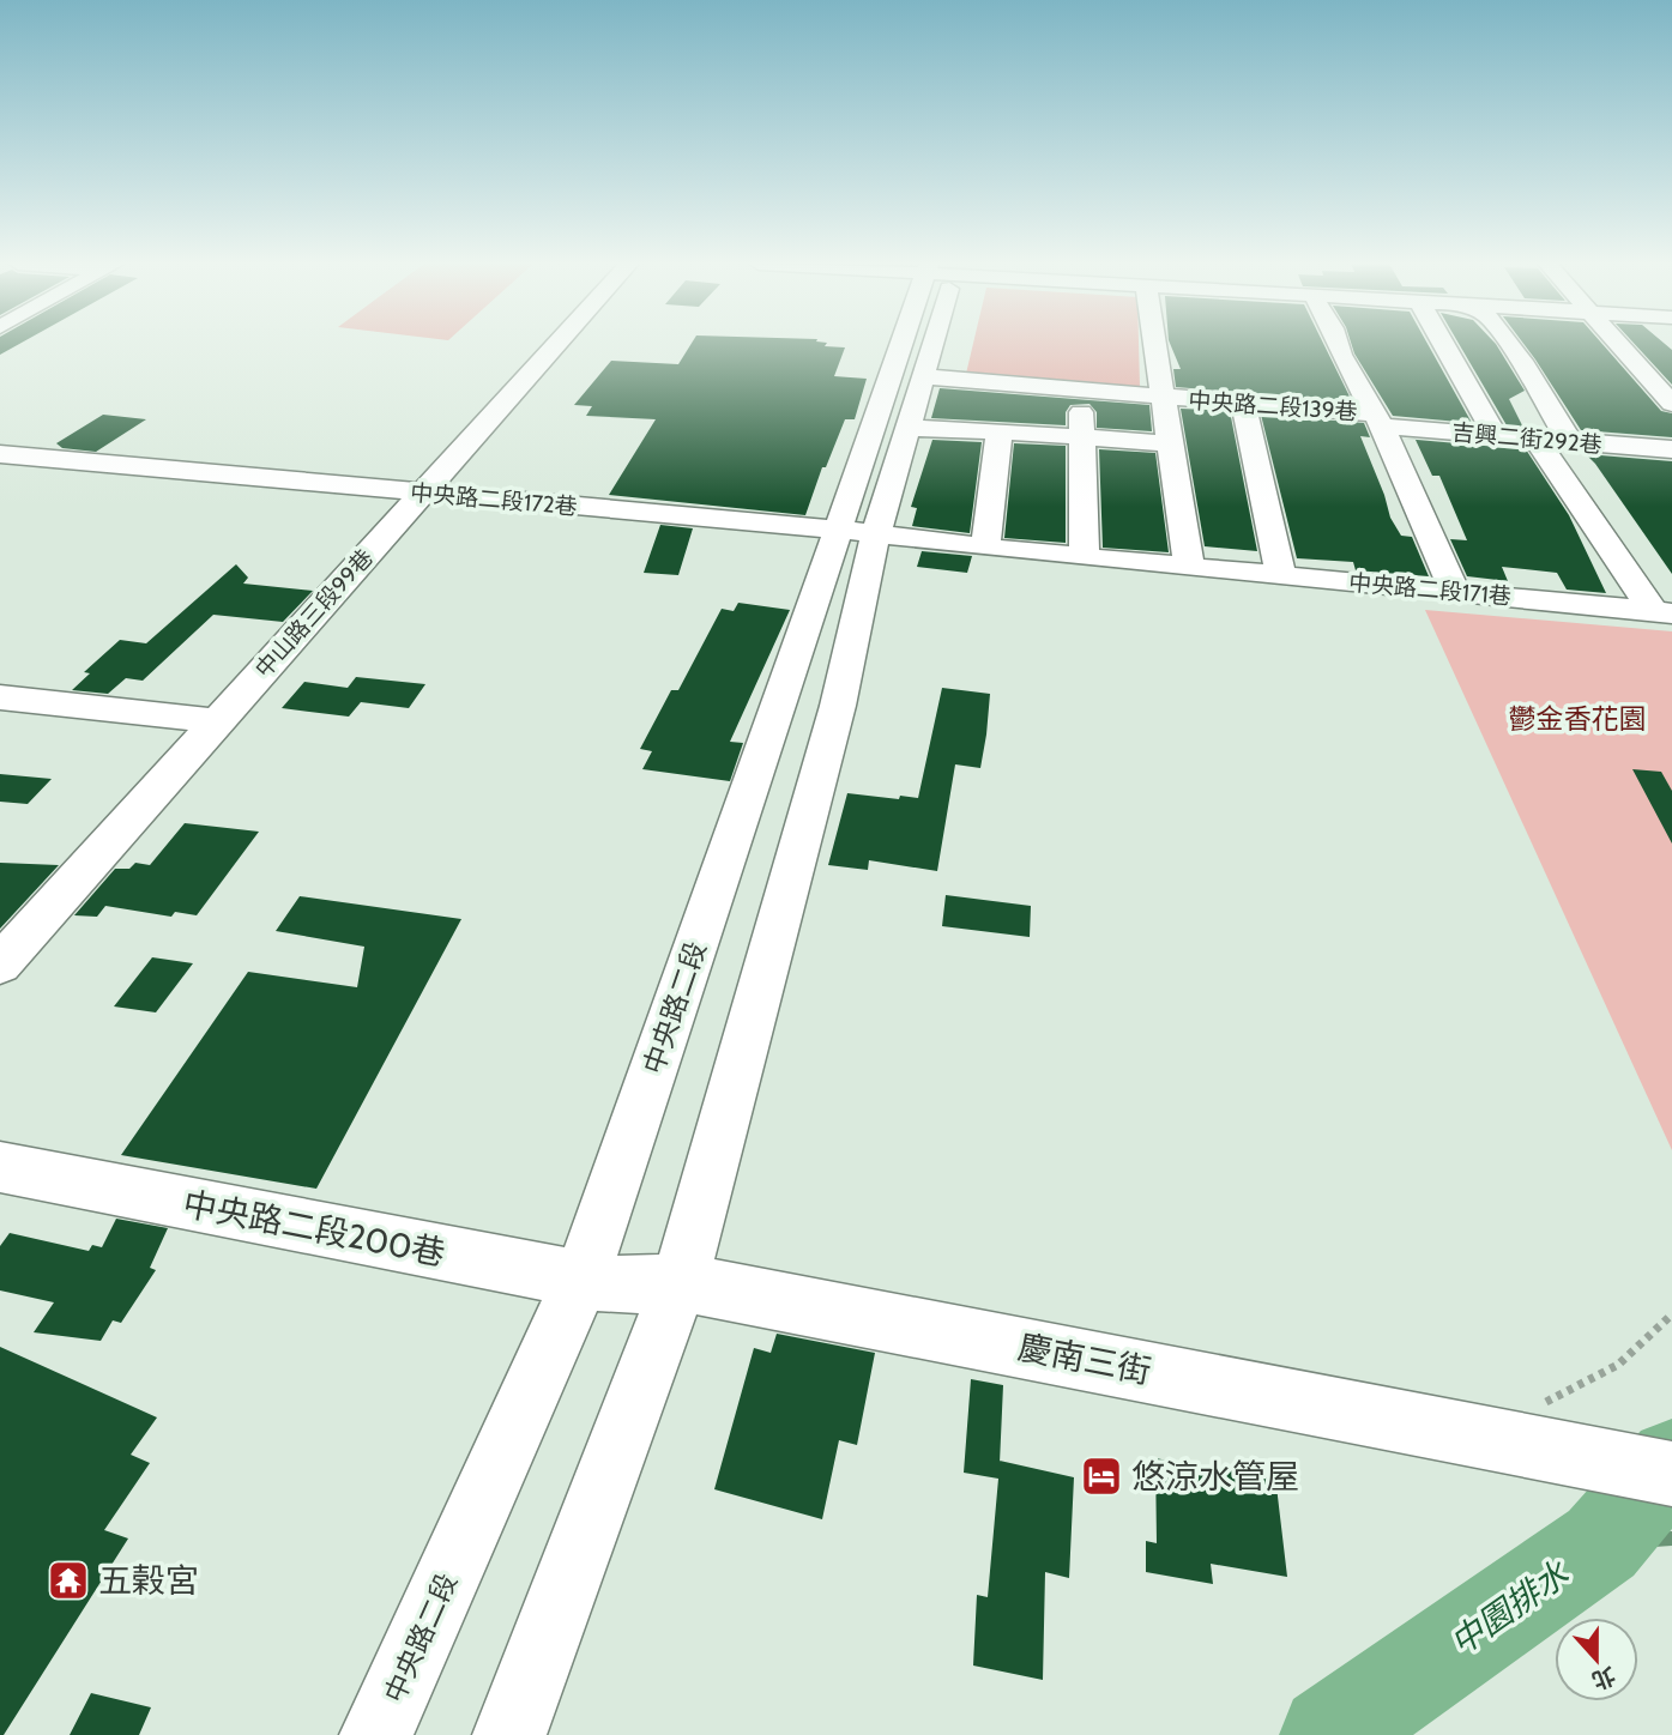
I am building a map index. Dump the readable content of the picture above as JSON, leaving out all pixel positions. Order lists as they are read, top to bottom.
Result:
{
  "streets": {
    "street": [
      "中央路二段139巷",
      "吉興二街292巷",
      "中央路二段172巷",
      "中央路二段171巷",
      "中山路三段99巷",
      "中央路二段",
      "中央路二段200巷",
      "慶南三街"
    ]
  },
  "crossings": [
    ["中央路二段139巷", "吉興二街292巷"],
    ["中央路二段139巷", "中央路二段"],
    ["中央路二段172巷", "中央路二段171巷"],
    ["中央路二段172巷", "中山路三段99巷"],
    ["中央路二段172巷", "中央路二段"],
    ["中央路二段", "中央路二段200巷"],
    ["中央路二段", "慶南三街"],
    ["中央路二段200巷", "慶南三街"]
  ],
  "water": ["中園排水"],
  "parks": ["鬱金香花園"],
  "places": {
    "hotel": ["悠涼水管屋"],
    "temple": ["五榖宮"]
  },
  "north": "bottom"
}
